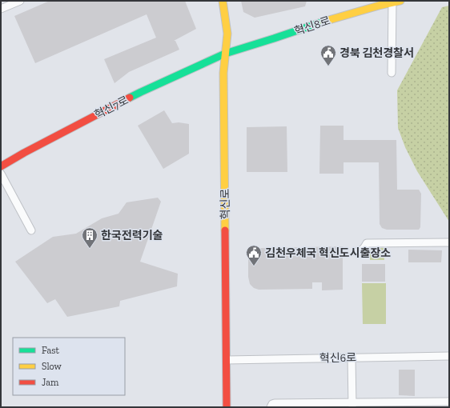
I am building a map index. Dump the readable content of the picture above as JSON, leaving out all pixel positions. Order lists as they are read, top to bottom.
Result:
{
  "streets": {
    "street": [
      "혁신8로",
      "혁신7로",
      "혁신로",
      "혁신6로"
    ]
  },
  "crossings": [
    ["혁신8로", "혁신7로"],
    ["혁신8로", "혁신로"],
    ["혁신7로", "혁신로"],
    ["혁신로", "혁신6로"]
  ],
  "places": {
    "public building": ["경북 김천경찰서", "김천우체국 혁신도시출장소"],
    "building": ["한국전력기술"]
  },
  "legend": ["Fast", "Slow", "Jam"]
}
